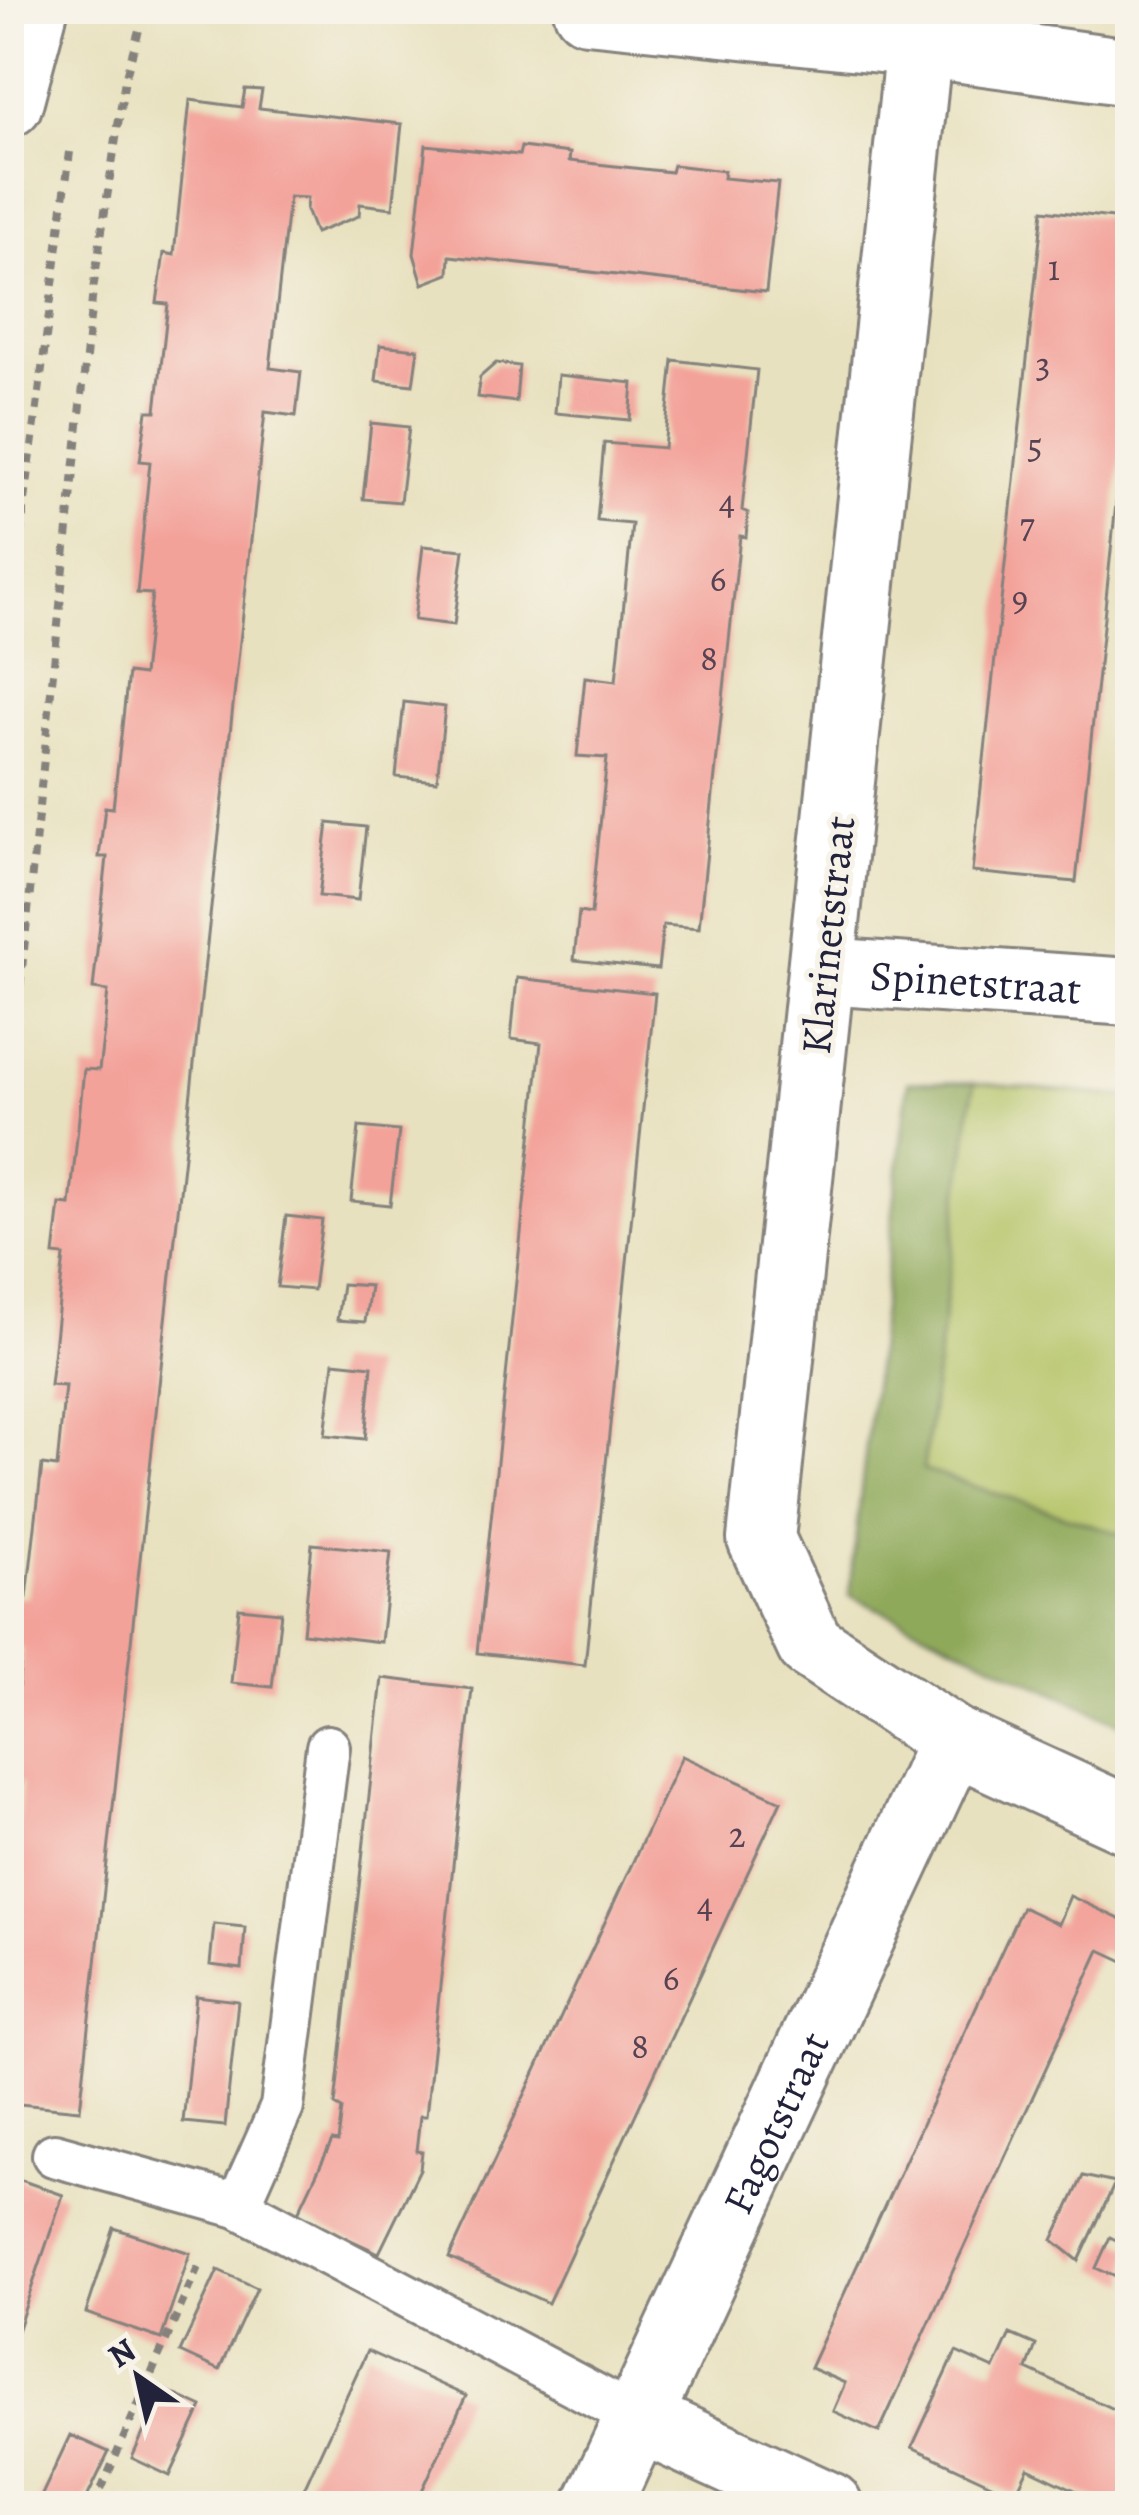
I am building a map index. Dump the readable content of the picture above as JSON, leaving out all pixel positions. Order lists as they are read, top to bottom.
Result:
{
  "streets": {
    "street": ["Klarinetstraat", "Spinetstraat", "Fagotstraat"]
  },
  "crossings": [
    ["Klarinetstraat", "Spinetstraat"],
    ["Klarinetstraat", "Fagotstraat"]
  ],
  "house_numbers": [
    "1",
    "3",
    "5",
    "4",
    "7",
    "6",
    "9",
    "8",
    "2",
    "4",
    "6",
    "8"
  ],
  "north": "top left"
}
